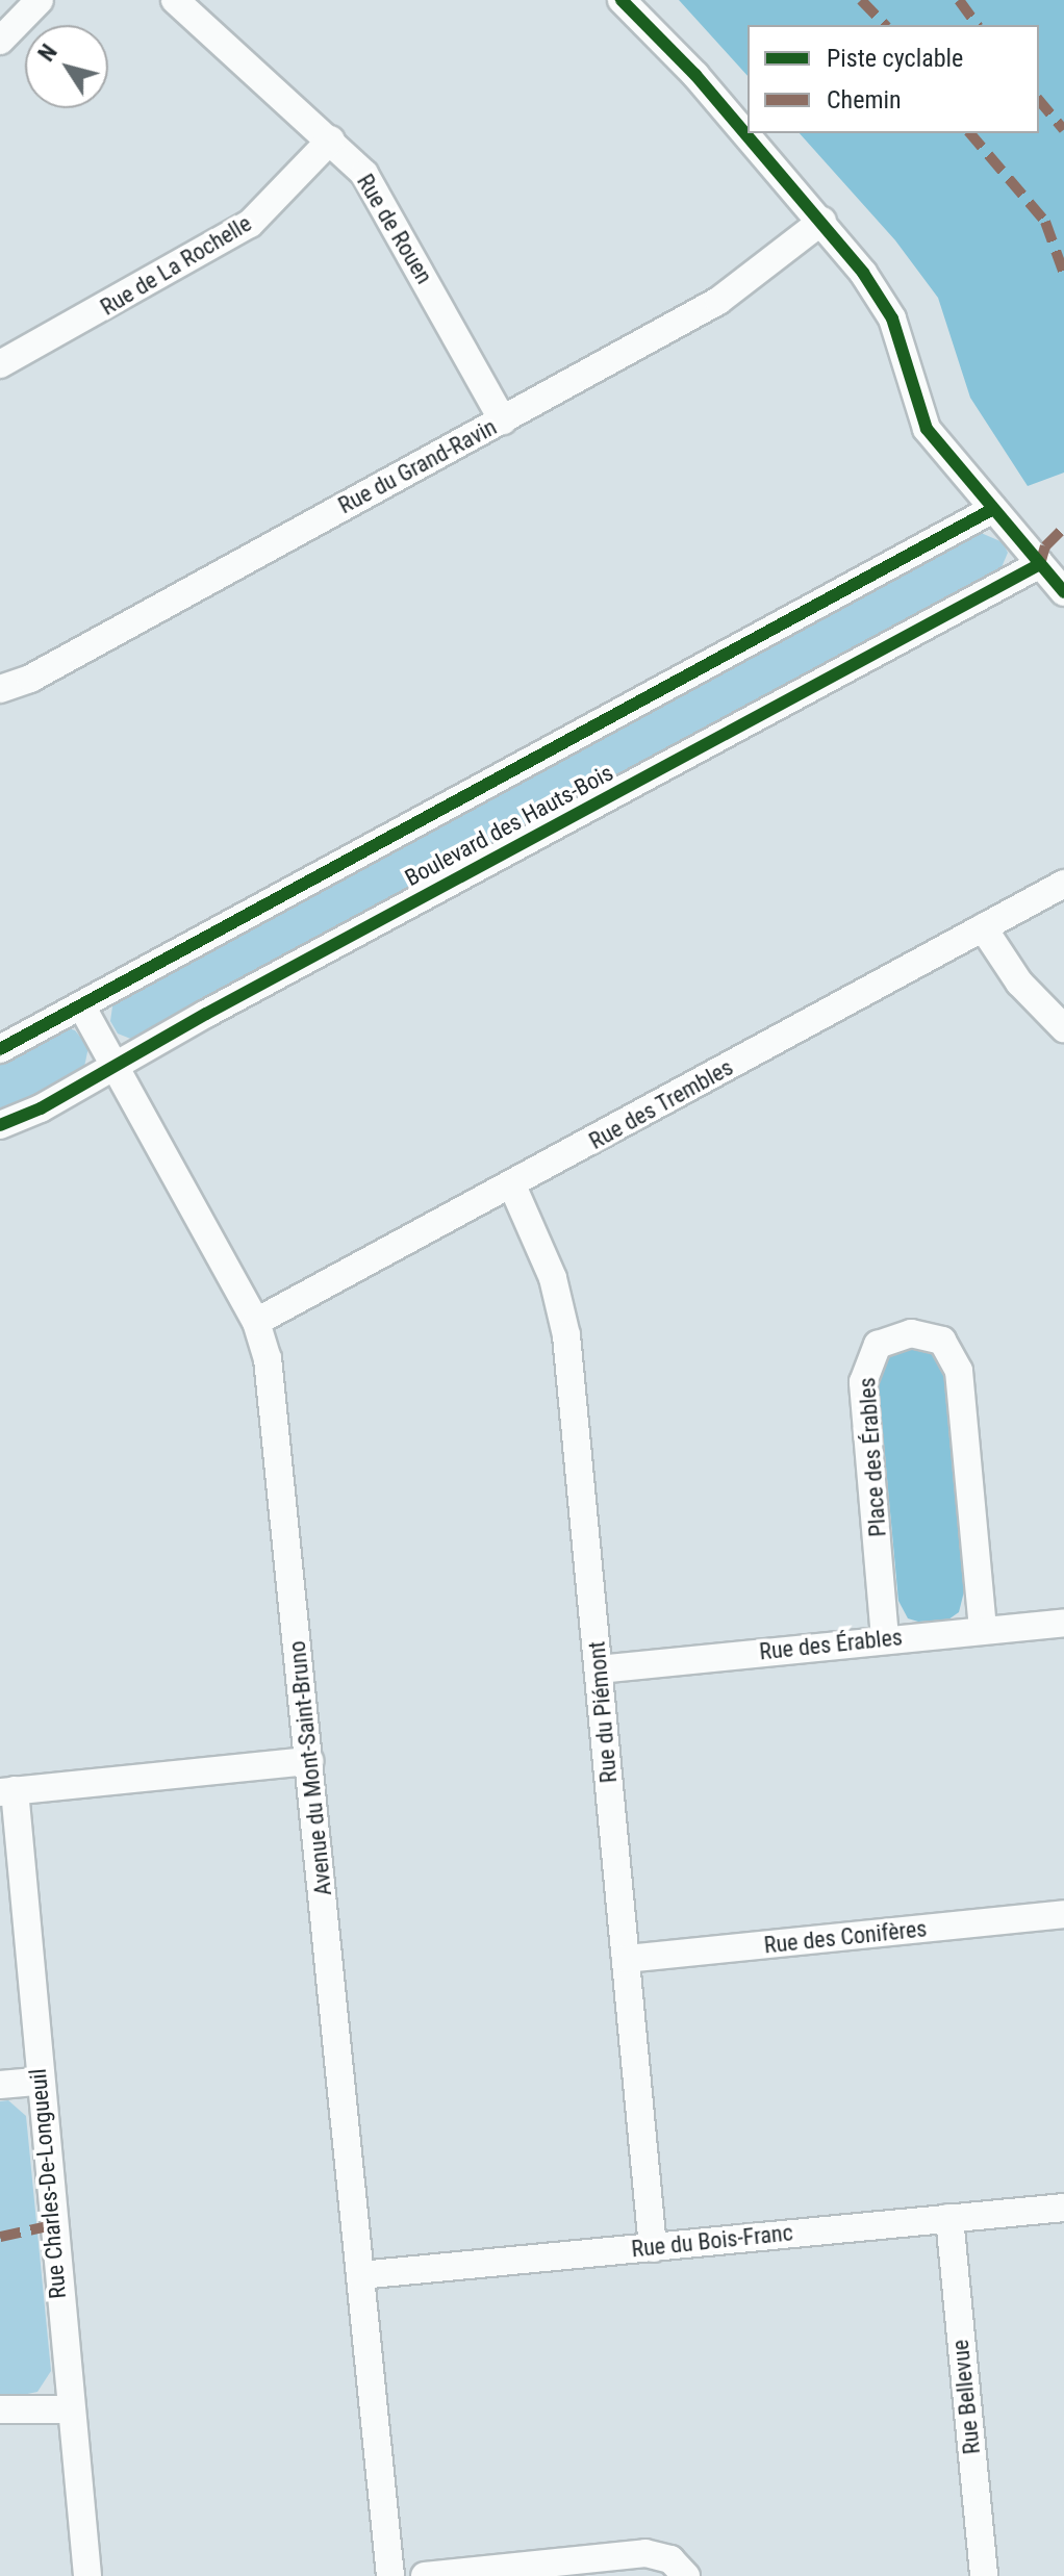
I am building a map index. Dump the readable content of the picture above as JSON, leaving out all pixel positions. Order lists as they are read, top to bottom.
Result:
{
  "streets": {
    "street": [
      "Rue de Rouen",
      "Rue de La Rochelle",
      "Rue du Grand-Ravin",
      "Boulevard des Hauts-Bois",
      "Rue des Trembles",
      "Place des Érables",
      "Rue des Érables",
      "Rue du Piémont",
      "Avenue du Mont-Saint-Bruno",
      "Rue des Conifères",
      "Rue Charles-De-Longueuil",
      "Rue du Bois-Franc",
      "Rue Bellevue"
    ]
  },
  "crossings": [
    ["Rue de Rouen", "Rue de La Rochelle"],
    ["Rue de Rouen", "Rue du Grand-Ravin"],
    ["Boulevard des Hauts-Bois", "Avenue du Mont-Saint-Bruno"],
    ["Rue des Trembles", "Rue du Piémont"],
    ["Rue des Trembles", "Avenue du Mont-Saint-Bruno"],
    ["Place des Érables", "Rue des Érables"],
    ["Rue des Érables", "Rue du Piémont"],
    ["Rue du Piémont", "Rue des Conifères"],
    ["Rue du Piémont", "Rue du Bois-Franc"],
    ["Avenue du Mont-Saint-Bruno", "Rue du Bois-Franc"],
    ["Rue du Bois-Franc", "Rue Bellevue"]
  ],
  "legend": ["Piste cyclable", "Chemin"],
  "north": "top left"
}
